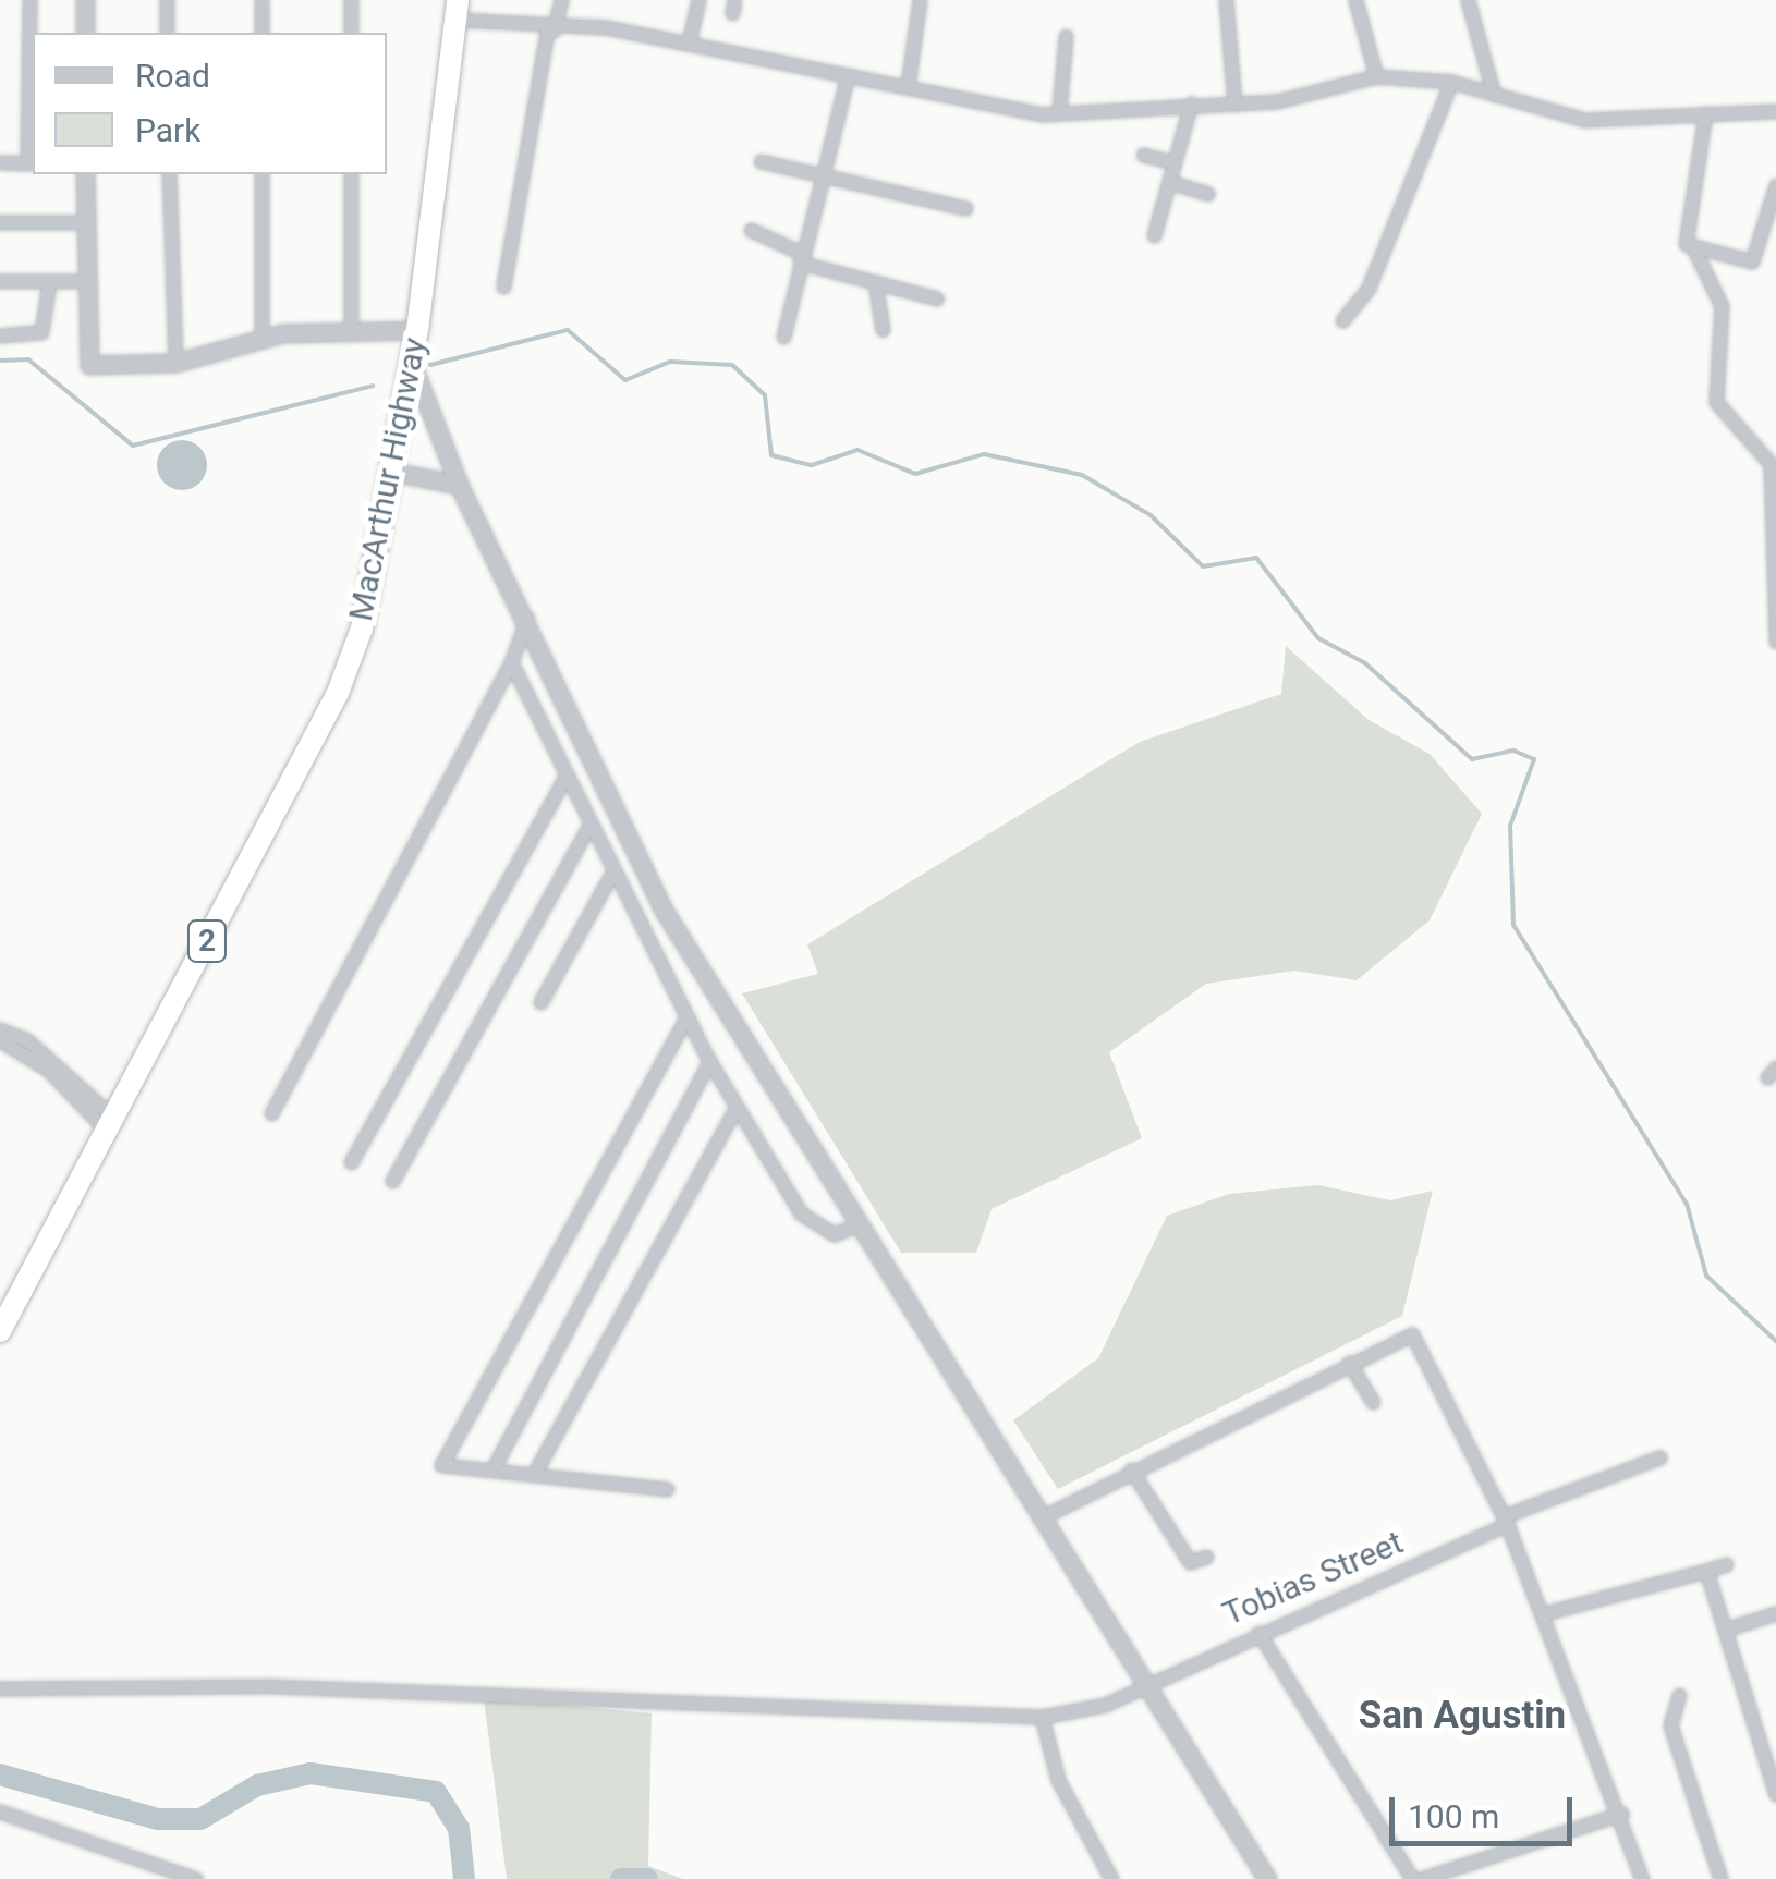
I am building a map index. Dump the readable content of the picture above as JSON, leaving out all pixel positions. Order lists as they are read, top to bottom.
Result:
{
  "streets": {
    "highway": ["MacArthur Highway", "2"],
    "street": ["Tobias Street"]
  },
  "districts": ["San Agustin"],
  "legend": ["Road", "Park"],
  "scale_bar": "100 m"
}
